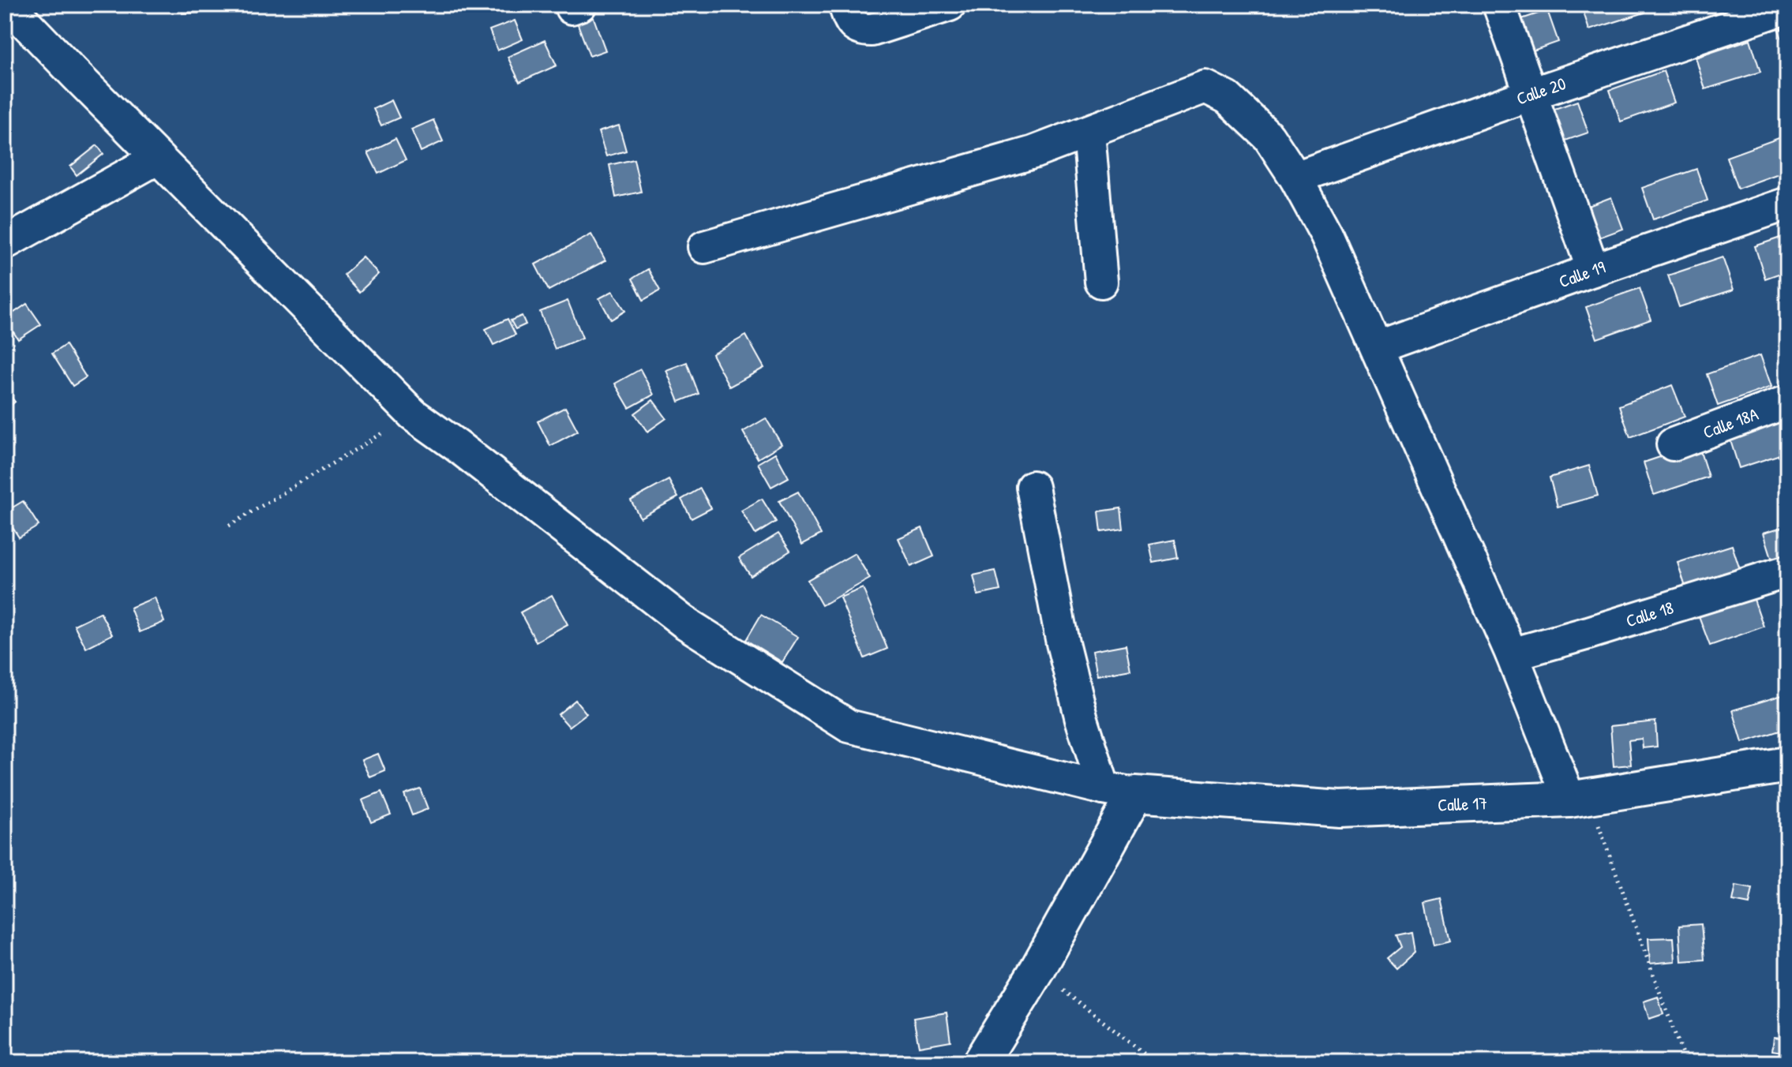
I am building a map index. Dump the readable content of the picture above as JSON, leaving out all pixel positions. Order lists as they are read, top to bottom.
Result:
{
  "streets": {
    "street": [
      "Calle 20",
      "Calle 19",
      "Calle 18A",
      "Calle 18",
      "Calle 17"
    ]
  }
}
